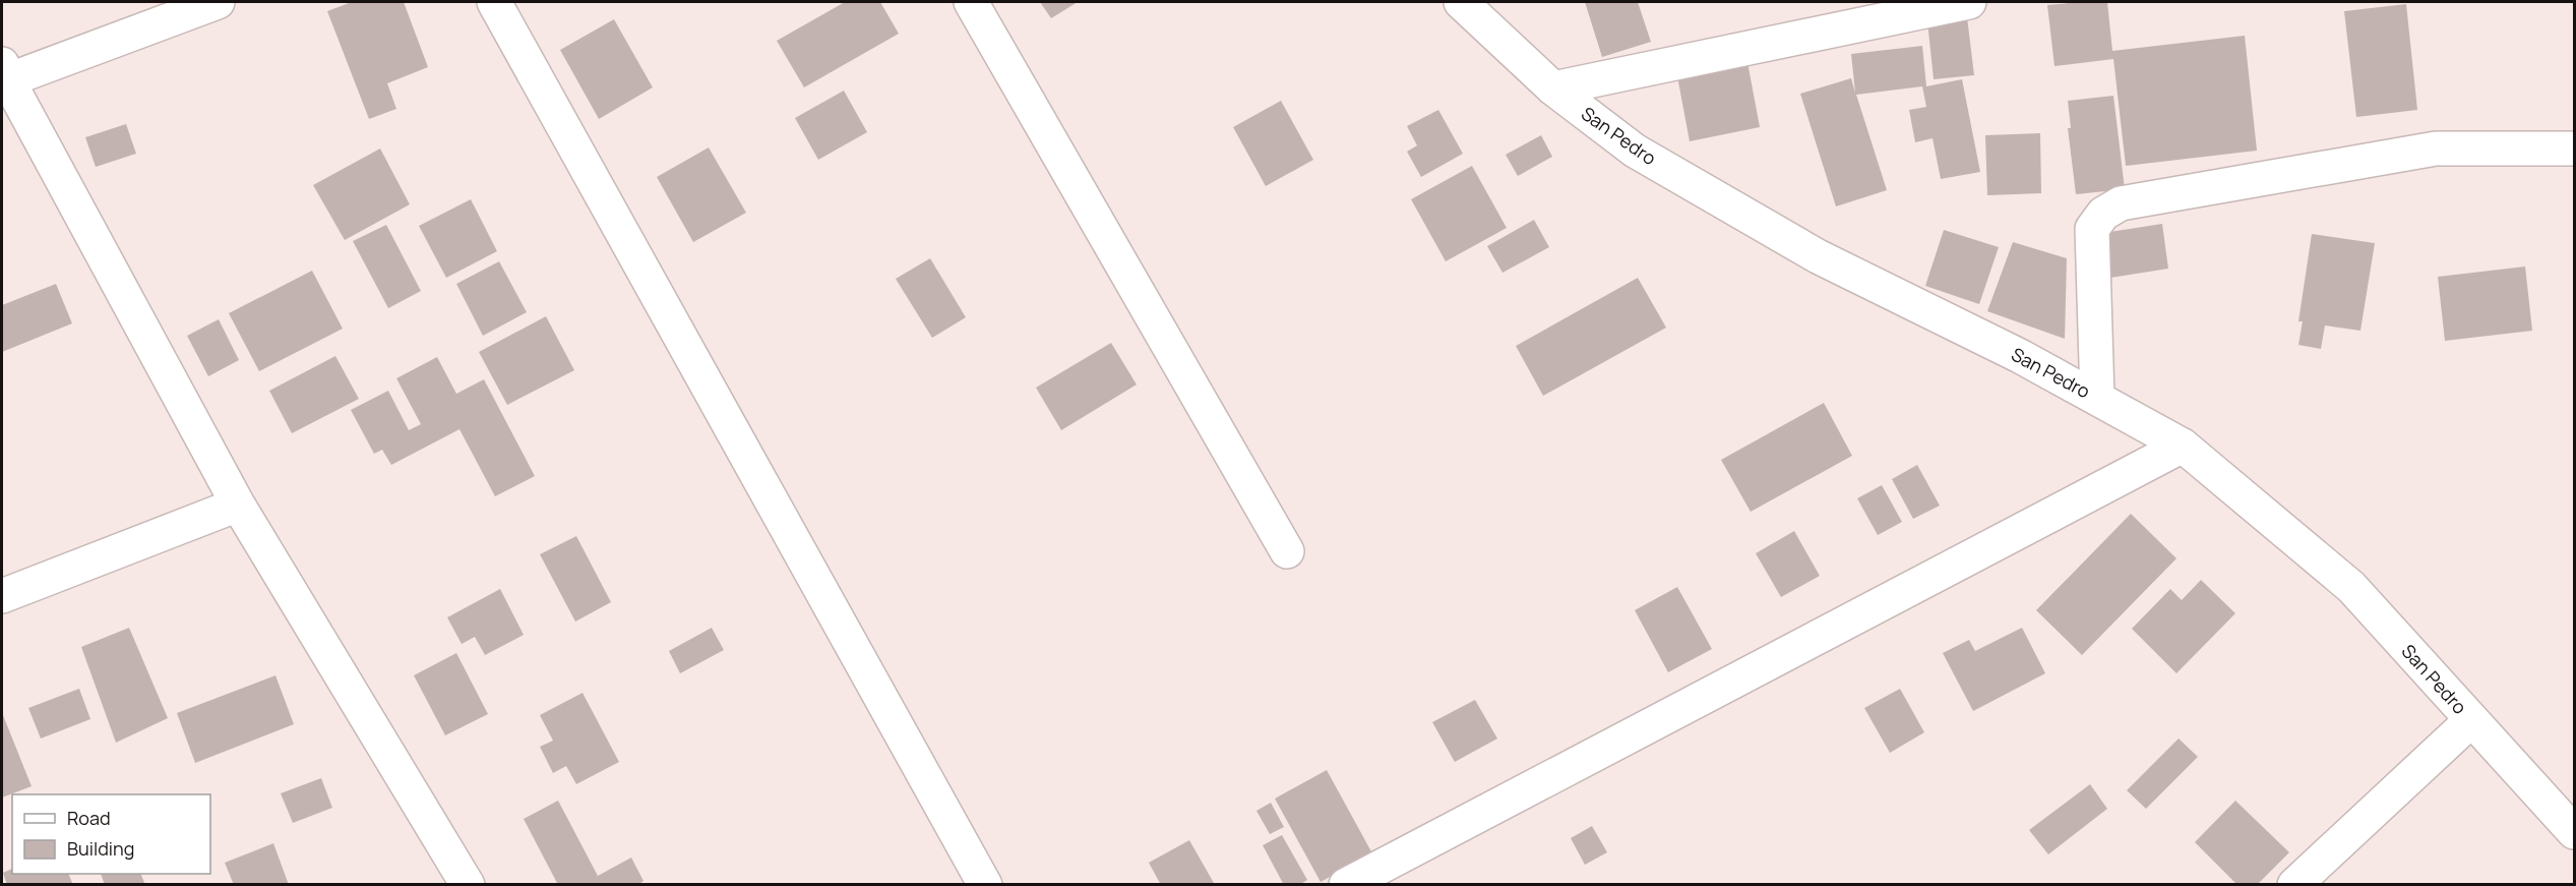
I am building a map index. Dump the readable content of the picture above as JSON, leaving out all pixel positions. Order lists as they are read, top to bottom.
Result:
{
  "streets": {
    "street": ["San Pedro"]
  },
  "legend": ["Road", "Building"]
}
